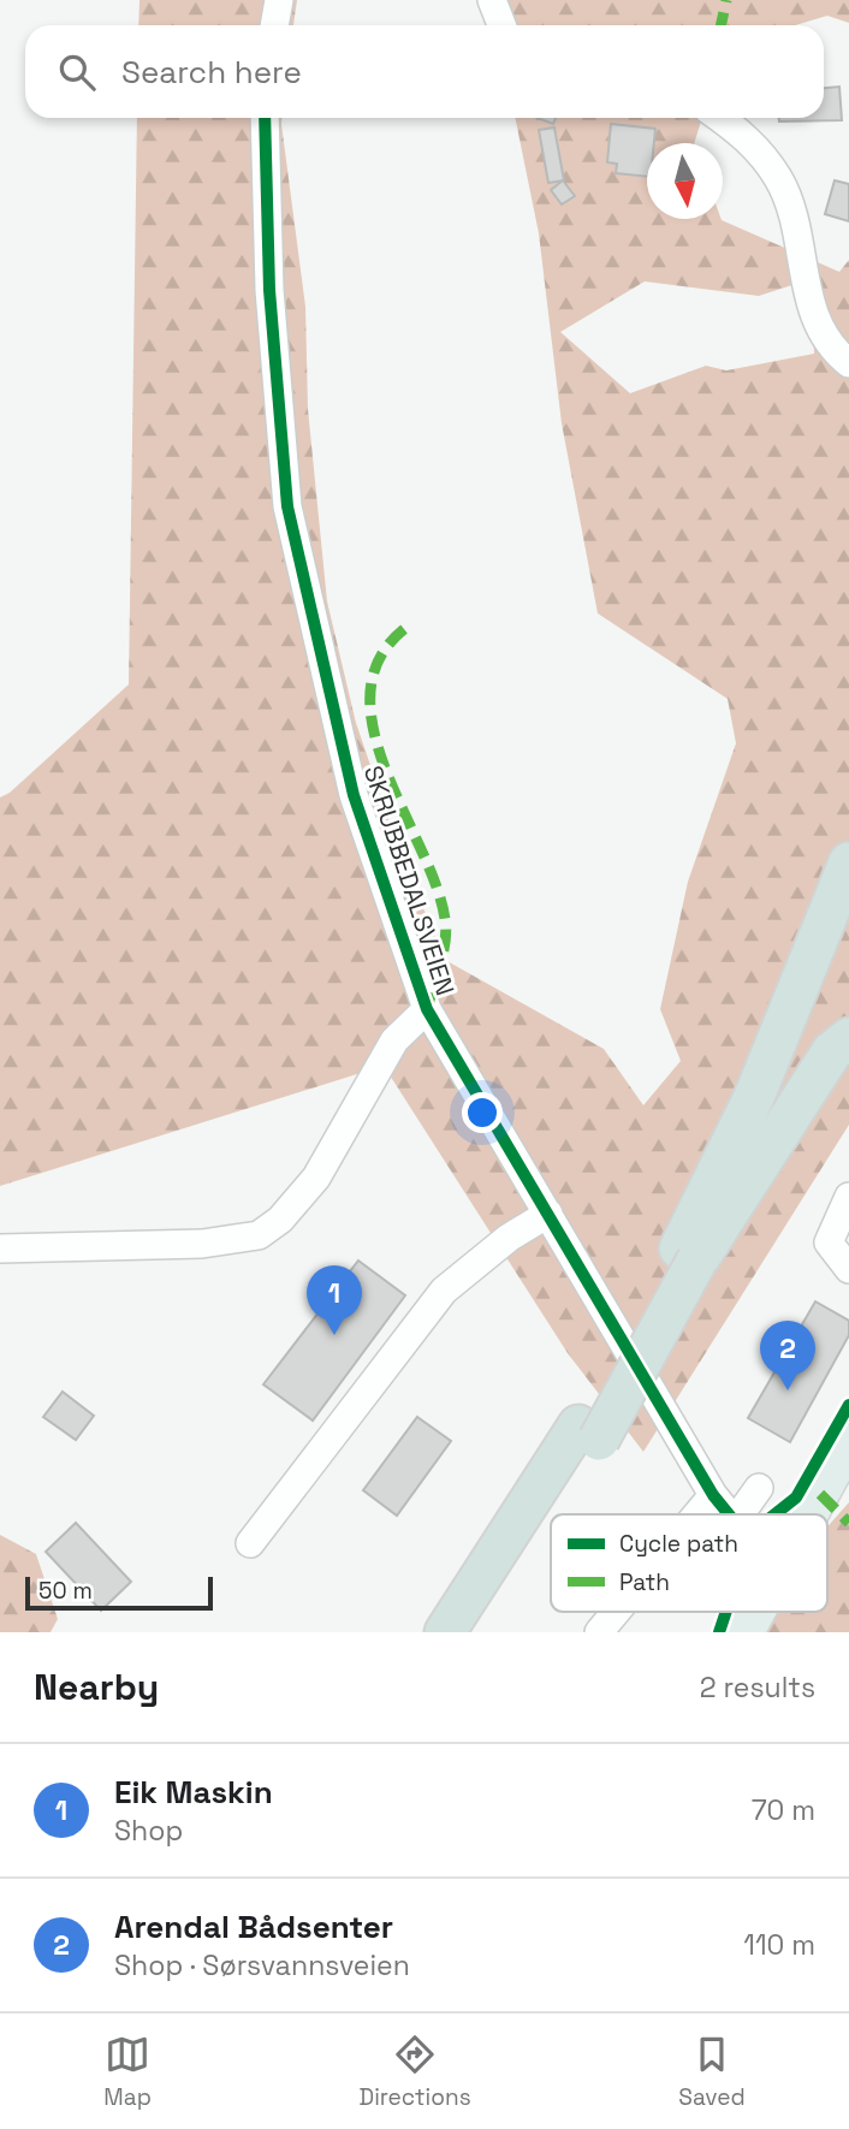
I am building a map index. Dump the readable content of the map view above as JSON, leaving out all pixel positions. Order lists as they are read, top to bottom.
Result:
{
  "streets": {
    "street": ["SKRUBBEDALSVEIEN"]
  },
  "legend": ["Cycle path", "Path"],
  "scale_bar": "50 m",
  "north": "bottom",
  "page": {
    "search": "Search here",
    "pins": ["1", "2"],
    "scale": "50 m",
    "heading": ["Nearby", "2 results"],
    "list": [
      {
        "mark": "1",
        "name": "Eik Maskin",
        "note": "Shop",
        "value": "70 m"
      },
      {
        "mark": "2",
        "name": "Arendal Bådsenter",
        "note": "Shop · Sørsvannsveien",
        "value": "110 m"
      }
    ],
    "nav": ["Map", "Directions", "Saved"]
  }
}
